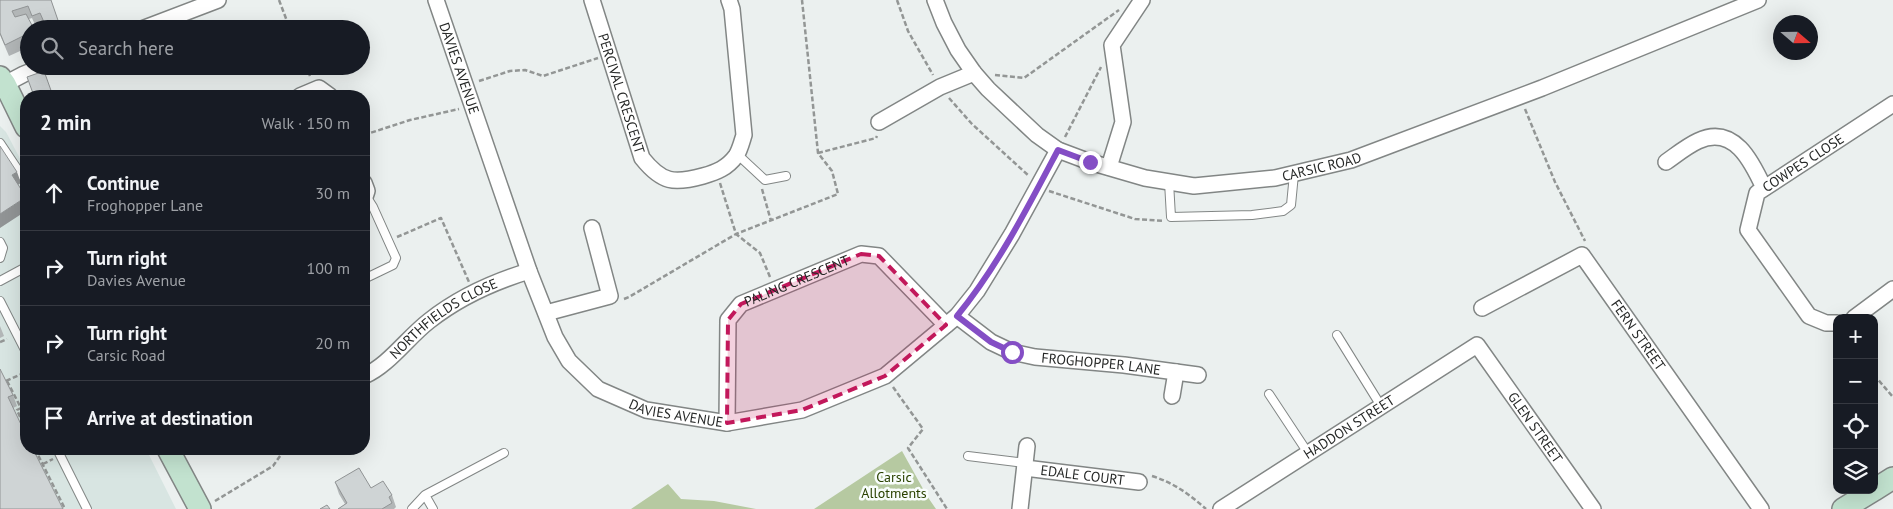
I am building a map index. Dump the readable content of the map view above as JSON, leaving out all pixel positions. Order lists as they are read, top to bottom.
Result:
{
  "streets": {
    "street": [
      "DAVIES AVENUE",
      "PERCIVAL CRESCENT",
      "COWPES CLOSE",
      "CARSIC ROAD",
      "PALING CRESCENT",
      "NORTHFIELDS CLOSE",
      "FERN STREET",
      "FROGHOPPER LANE",
      "HADDON STREET",
      "GLEN STREET",
      "EDALE COURT"
    ]
  },
  "crossings": [
    ["DAVIES AVENUE", "CARSIC ROAD"],
    ["DAVIES AVENUE", "PALING CRESCENT"],
    ["DAVIES AVENUE", "NORTHFIELDS CLOSE"],
    ["DAVIES AVENUE", "FROGHOPPER LANE"],
    ["PALING CRESCENT", "FROGHOPPER LANE"],
    ["HADDON STREET", "GLEN STREET"]
  ],
  "parks": ["Carsic Allotments"],
  "north": "right",
  "page": {
    "search": "Search here",
    "heading": ["2 min", "Walk · 150 m"],
    "list": [
      ["Continue", "Froghopper Lane", "30 m"],
      ["Turn right", "Davies Avenue", "100 m"],
      ["Turn right", "Carsic Road", "20 m"],
      "Arrive at destination"
    ],
    "map_buttons": ["+", "−"]
  }
}
